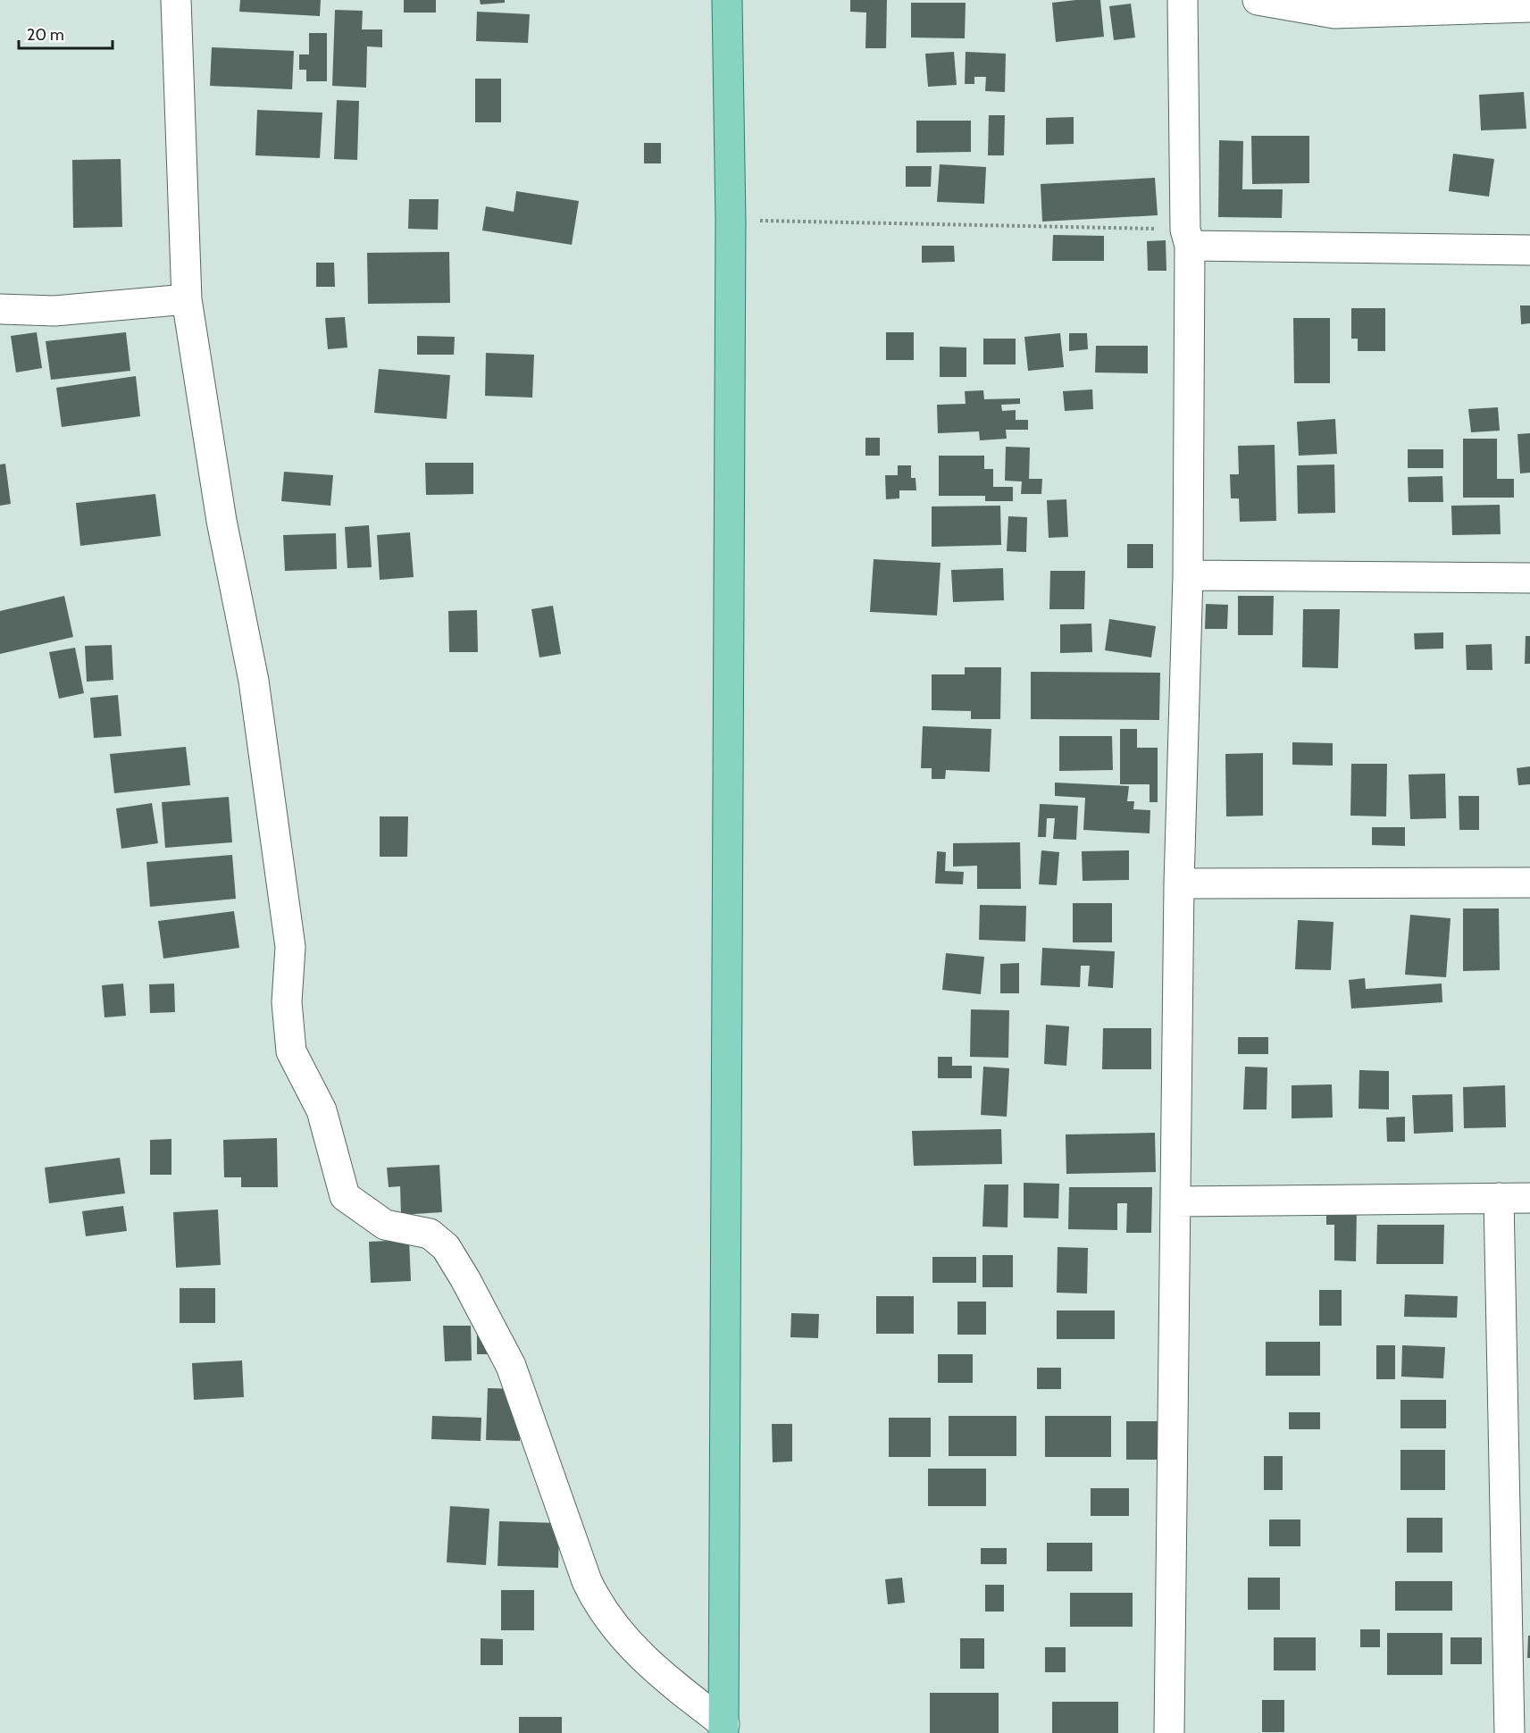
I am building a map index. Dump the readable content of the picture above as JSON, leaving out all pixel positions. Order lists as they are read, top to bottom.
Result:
{
  "scale_bar": "20 m"
}
